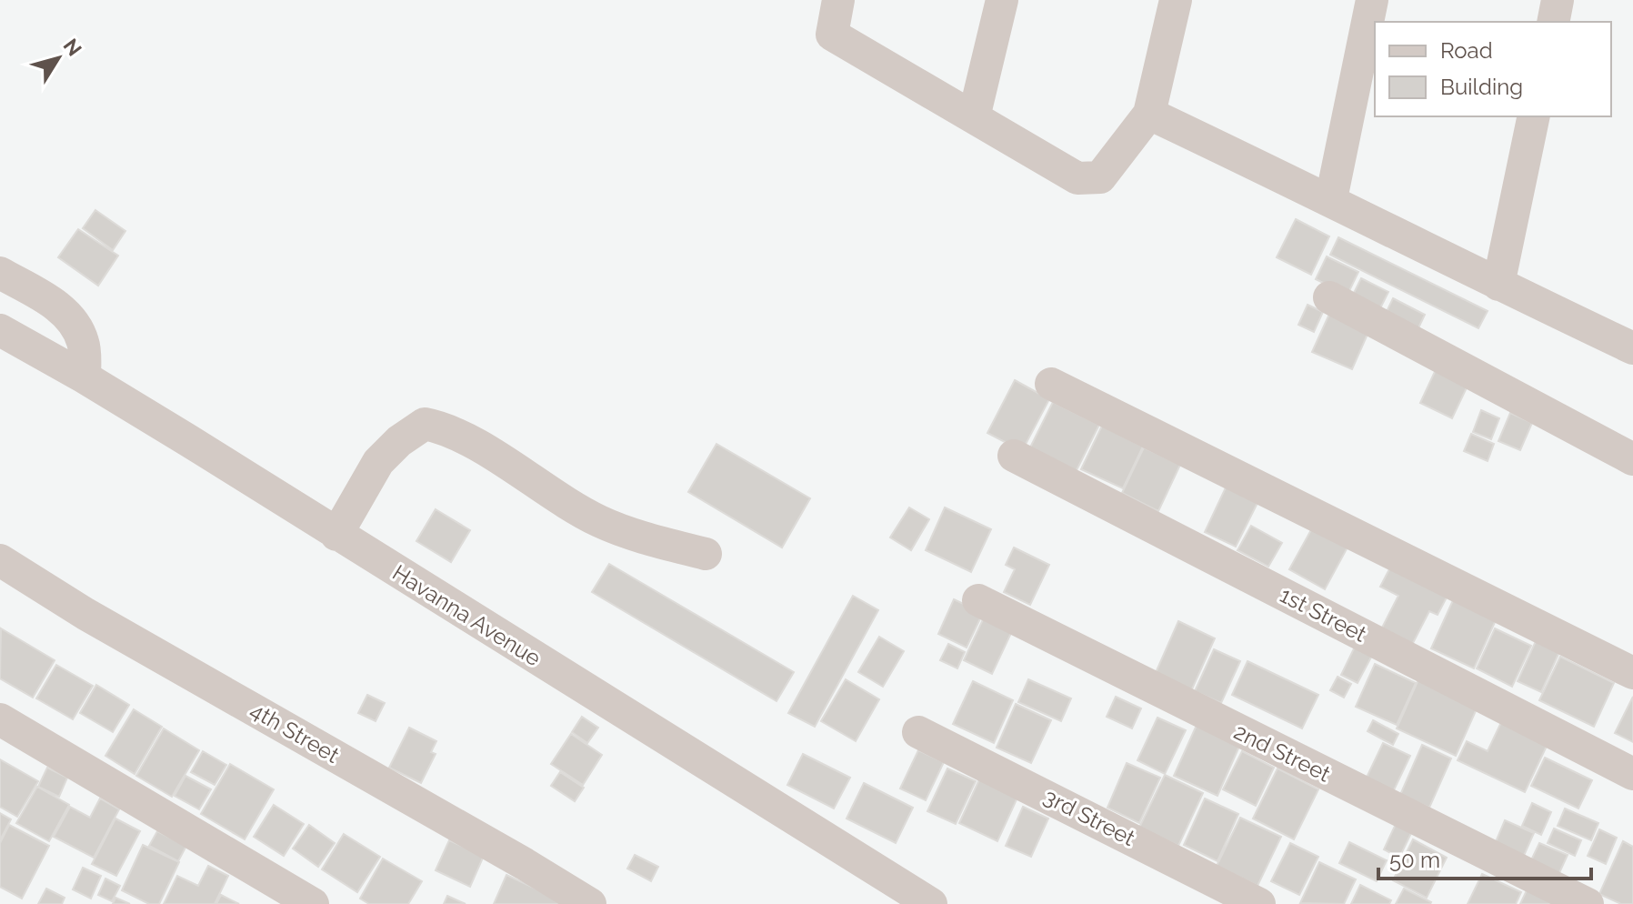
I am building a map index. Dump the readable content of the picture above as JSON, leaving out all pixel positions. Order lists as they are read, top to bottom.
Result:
{
  "streets": {
    "street": [
      "1st Street",
      "Havanna Avenue",
      "4th Street",
      "2nd Street",
      "3rd Street"
    ]
  },
  "legend": ["Road", "Building"],
  "scale_bar": "50 m",
  "north": "top right"
}
